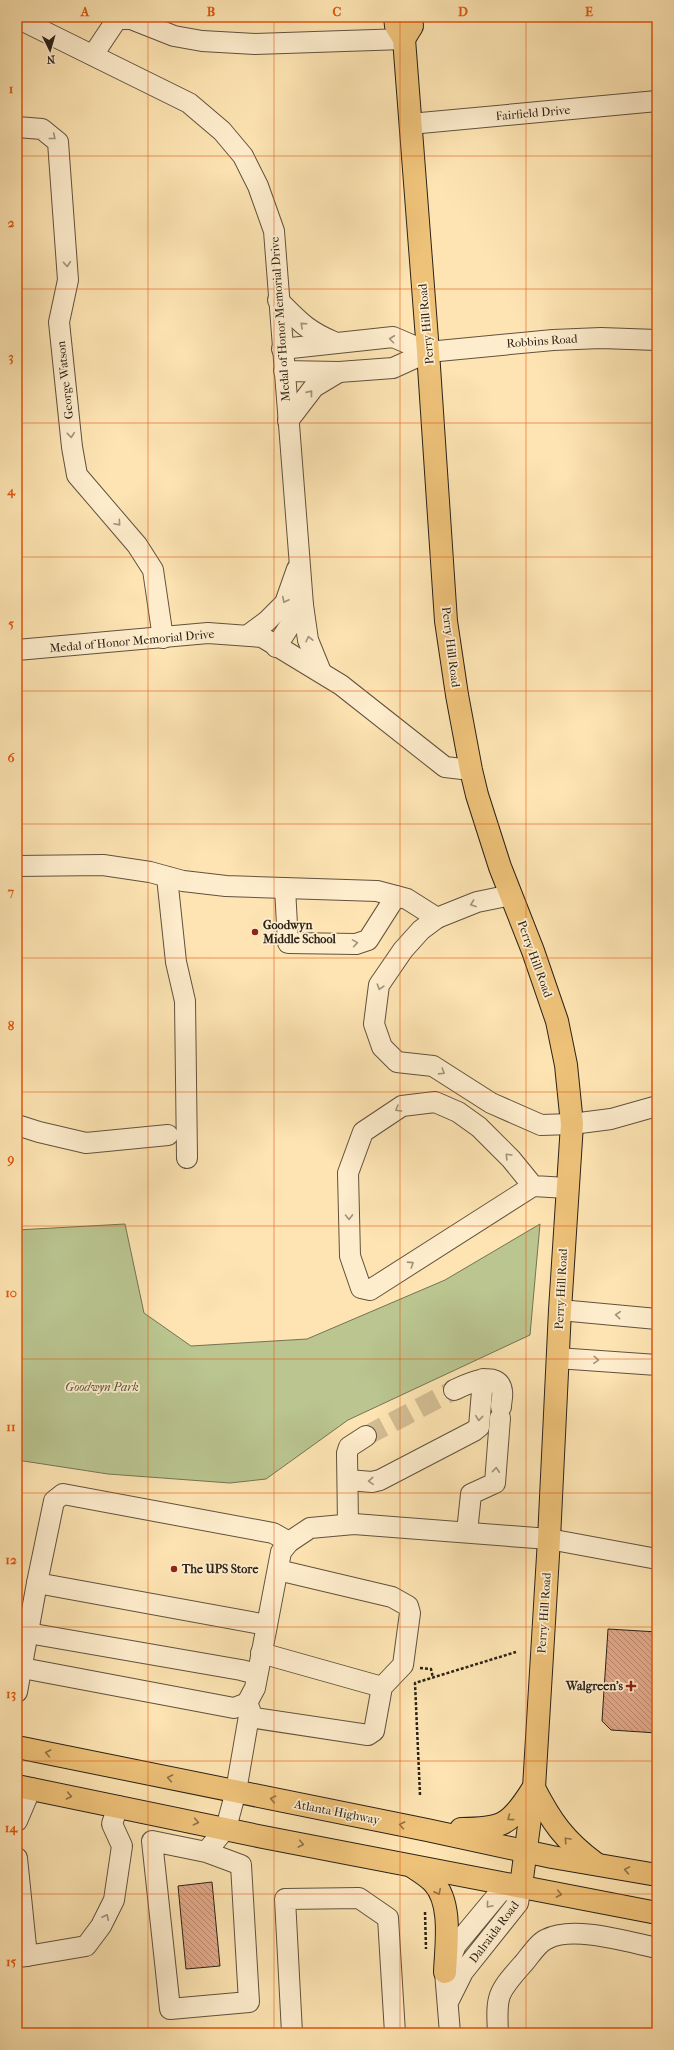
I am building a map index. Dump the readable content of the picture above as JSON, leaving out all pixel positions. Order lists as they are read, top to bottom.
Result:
{
  "streets": {
    "main road": ["Perry Hill Road", "Atlanta Highway"],
    "street": [
      "Fairfield Drive",
      "Medal of Honor Memorial Drive",
      "Robbins Road",
      "George Watson",
      "Dalraida Road"
    ]
  },
  "crossings": [
    ["Fairfield Drive", "Perry Hill Road"],
    ["Medal of Honor Memorial Drive", "Perry Hill Road"],
    ["Medal of Honor Memorial Drive", "George Watson"],
    ["Perry Hill Road", "Robbins Road"],
    ["Perry Hill Road", "Atlanta Highway"],
    ["Perry Hill Road", "Dalraida Road"]
  ],
  "one_way": ["George Watson"],
  "parks": ["Goodwyn Park"],
  "places": {
    "other": ["Goodwyn Middle School", "The UPS Store"],
    "health": ["Walgreen's"]
  },
  "north": "bottom",
  "grid": {
    "columns": [
      "A",
      "B",
      "C",
      "D",
      "E"
    ],
    "rows": [
      "1",
      "2",
      "3",
      "4",
      "5",
      "6",
      "7",
      "8",
      "9",
      "10",
      "11",
      "12",
      "13",
      "14",
      "15"
    ]
  }
}
